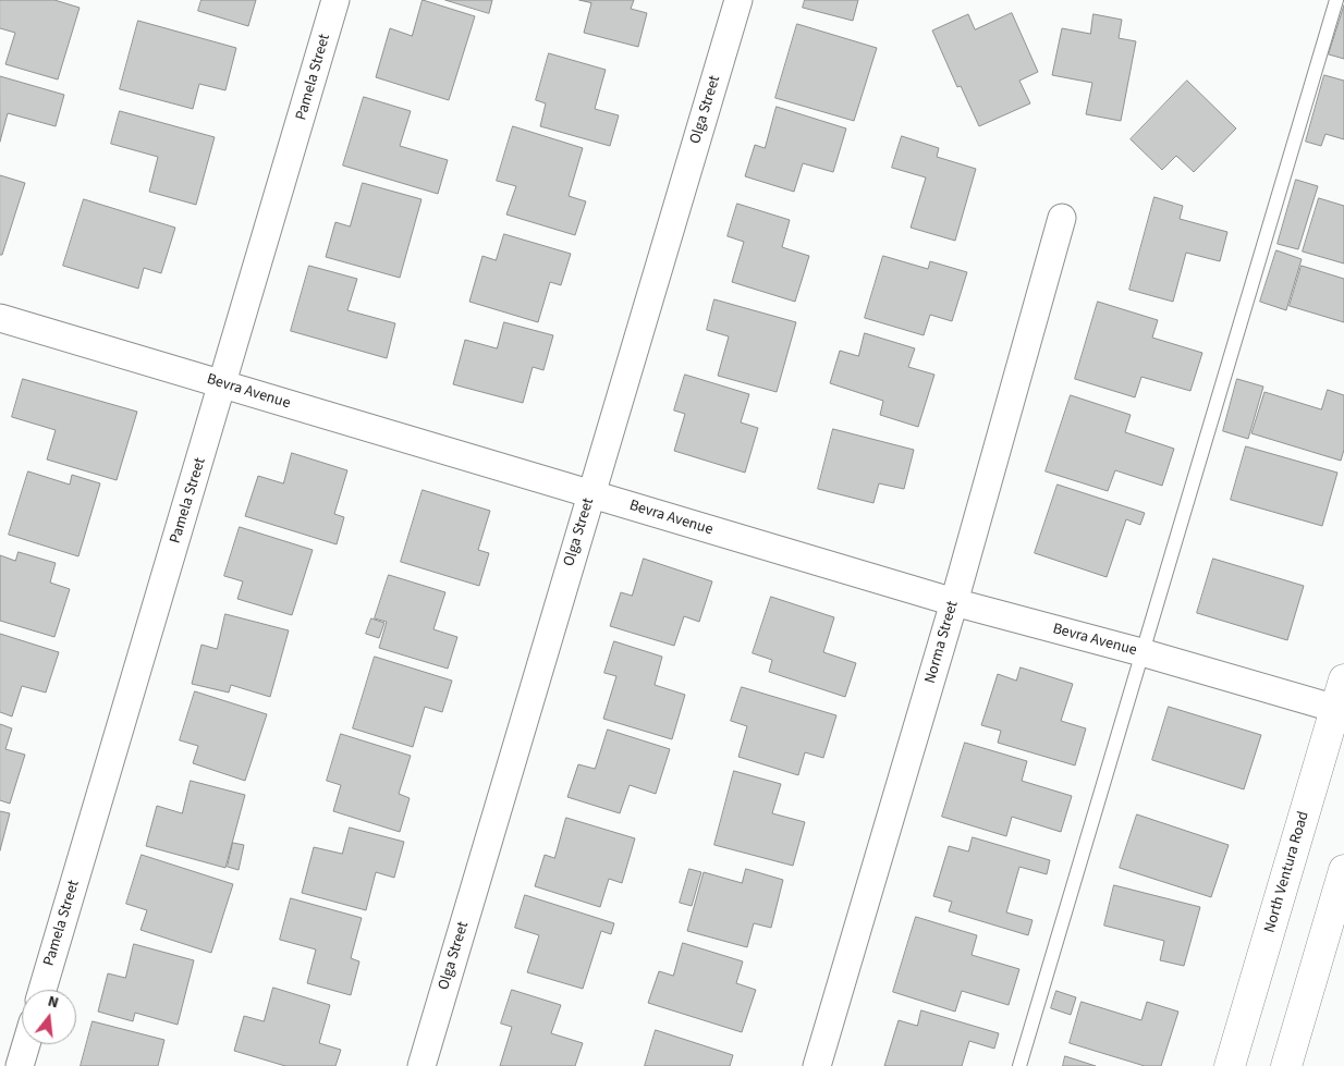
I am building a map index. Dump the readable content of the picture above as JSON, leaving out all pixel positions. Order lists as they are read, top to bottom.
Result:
{
  "streets": {
    "main road": ["North Ventura Road"],
    "street": [
      "Pamela Street",
      "Olga Street",
      "Bevra Avenue",
      "Norma Street"
    ]
  },
  "crossings": [
    ["Pamela Street", "Bevra Avenue"],
    ["Olga Street", "Bevra Avenue"],
    ["Bevra Avenue", "Norma Street"],
    ["Bevra Avenue", "North Ventura Road"]
  ],
  "north": "top"
}
